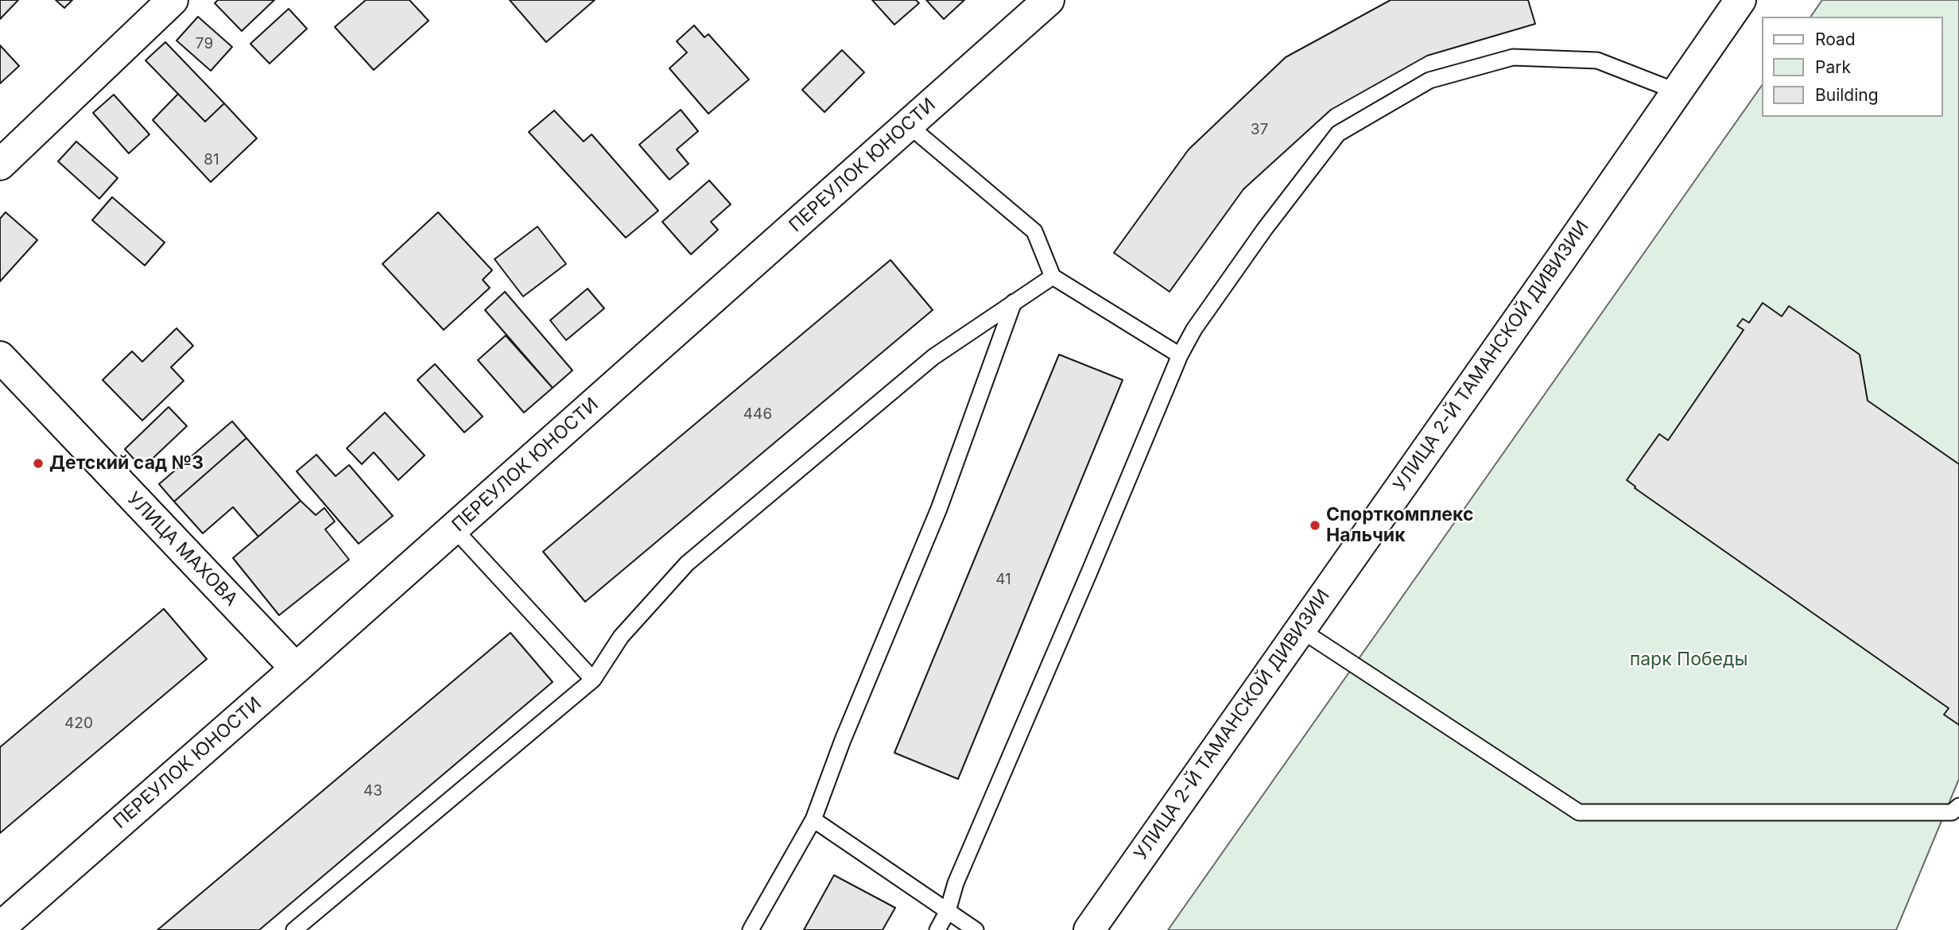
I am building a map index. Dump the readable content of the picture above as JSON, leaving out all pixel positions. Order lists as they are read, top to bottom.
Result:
{
  "streets": {
    "street": ["ПЕРЕУЛОК ЮНОСТИ", "УЛИЦА 2-Й ТАМАНСКОЙ ДИВИЗИИ", "УЛИЦА МАХОВА"]
  },
  "crossings": [
    ["ПЕРЕУЛОК ЮНОСТИ", "УЛИЦА МАХОВА"]
  ],
  "parks": ["парк Победы"],
  "places": ["Детский сад №3", "Спорткомплекс Нальчик"],
  "house_numbers": [
    "79",
    "37",
    "81",
    "446",
    "41",
    "420",
    "43"
  ],
  "legend": ["Road", "Park", "Building"]
}
